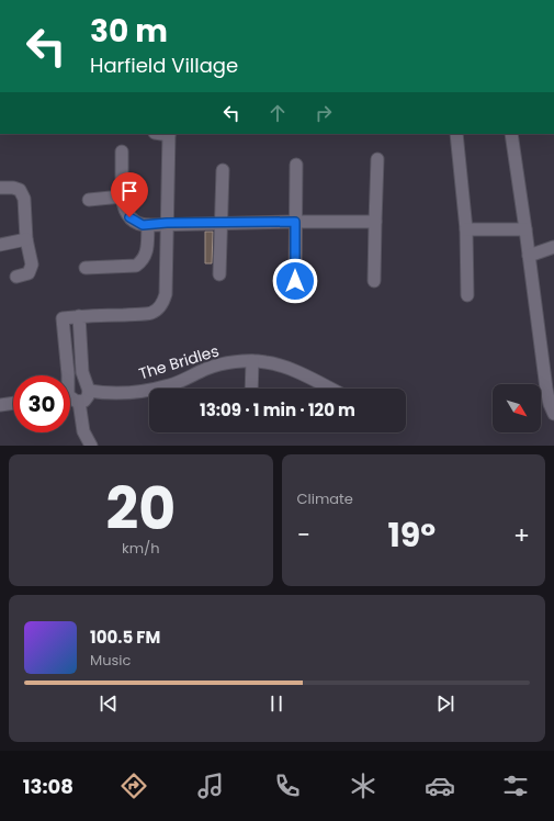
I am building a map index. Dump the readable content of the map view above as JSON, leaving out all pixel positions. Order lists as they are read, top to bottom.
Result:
{
  "streets": {
    "street": ["The Bridles"]
  },
  "north": "bottom right",
  "page": {
    "turn": ["30 m", "Harfield Village"],
    "limit": "30",
    "trip": "13:09 · 1 min · 120 m",
    "tile": [
      ["20", "km/h"],
      "Climate"
    ],
    "heat": ["−", "19°", "+"],
    "song": ["100.5 FM", "Music"],
    "tabs": "13:08"
  }
}
